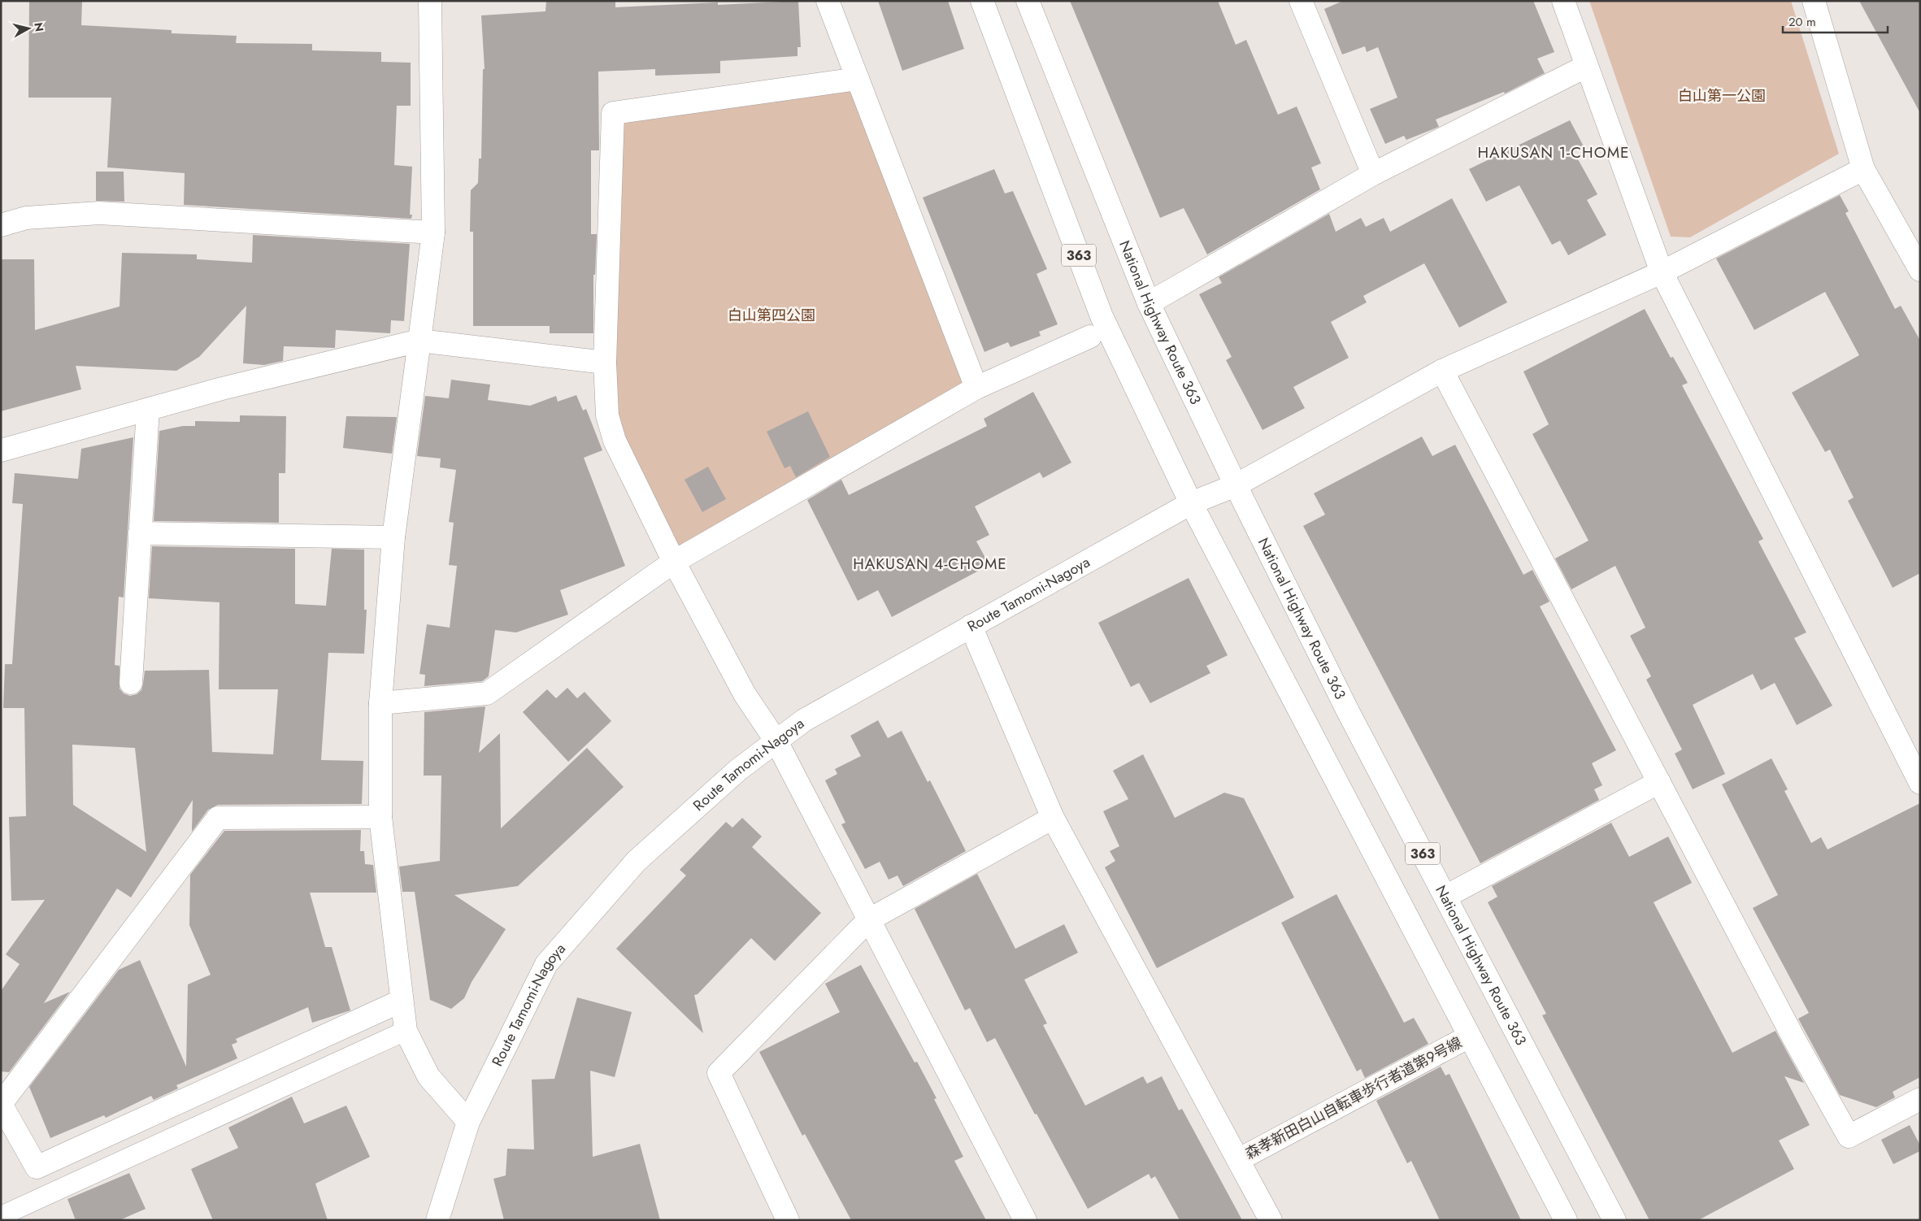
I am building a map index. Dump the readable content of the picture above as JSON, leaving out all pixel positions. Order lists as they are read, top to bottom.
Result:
{
  "streets": {
    "main road": [
      "363",
      "National Highway Route 363",
      "Route Tamomi-Nagoya",
      "森孝新田白山自転車歩行者道第９号線"
    ]
  },
  "crossings": [
    ["363", "Route Tamomi-Nagoya"],
    ["363", "森孝新田白山自転車歩行者道第９号線"],
    ["National Highway Route 363", "Route Tamomi-Nagoya"]
  ],
  "districts": ["HAKUSAN 1-CHOME", "HAKUSAN 4-CHOME"],
  "parks": ["白山第一公園", "白山第四公園"],
  "scale_bar": "20 m",
  "north": "right"
}
